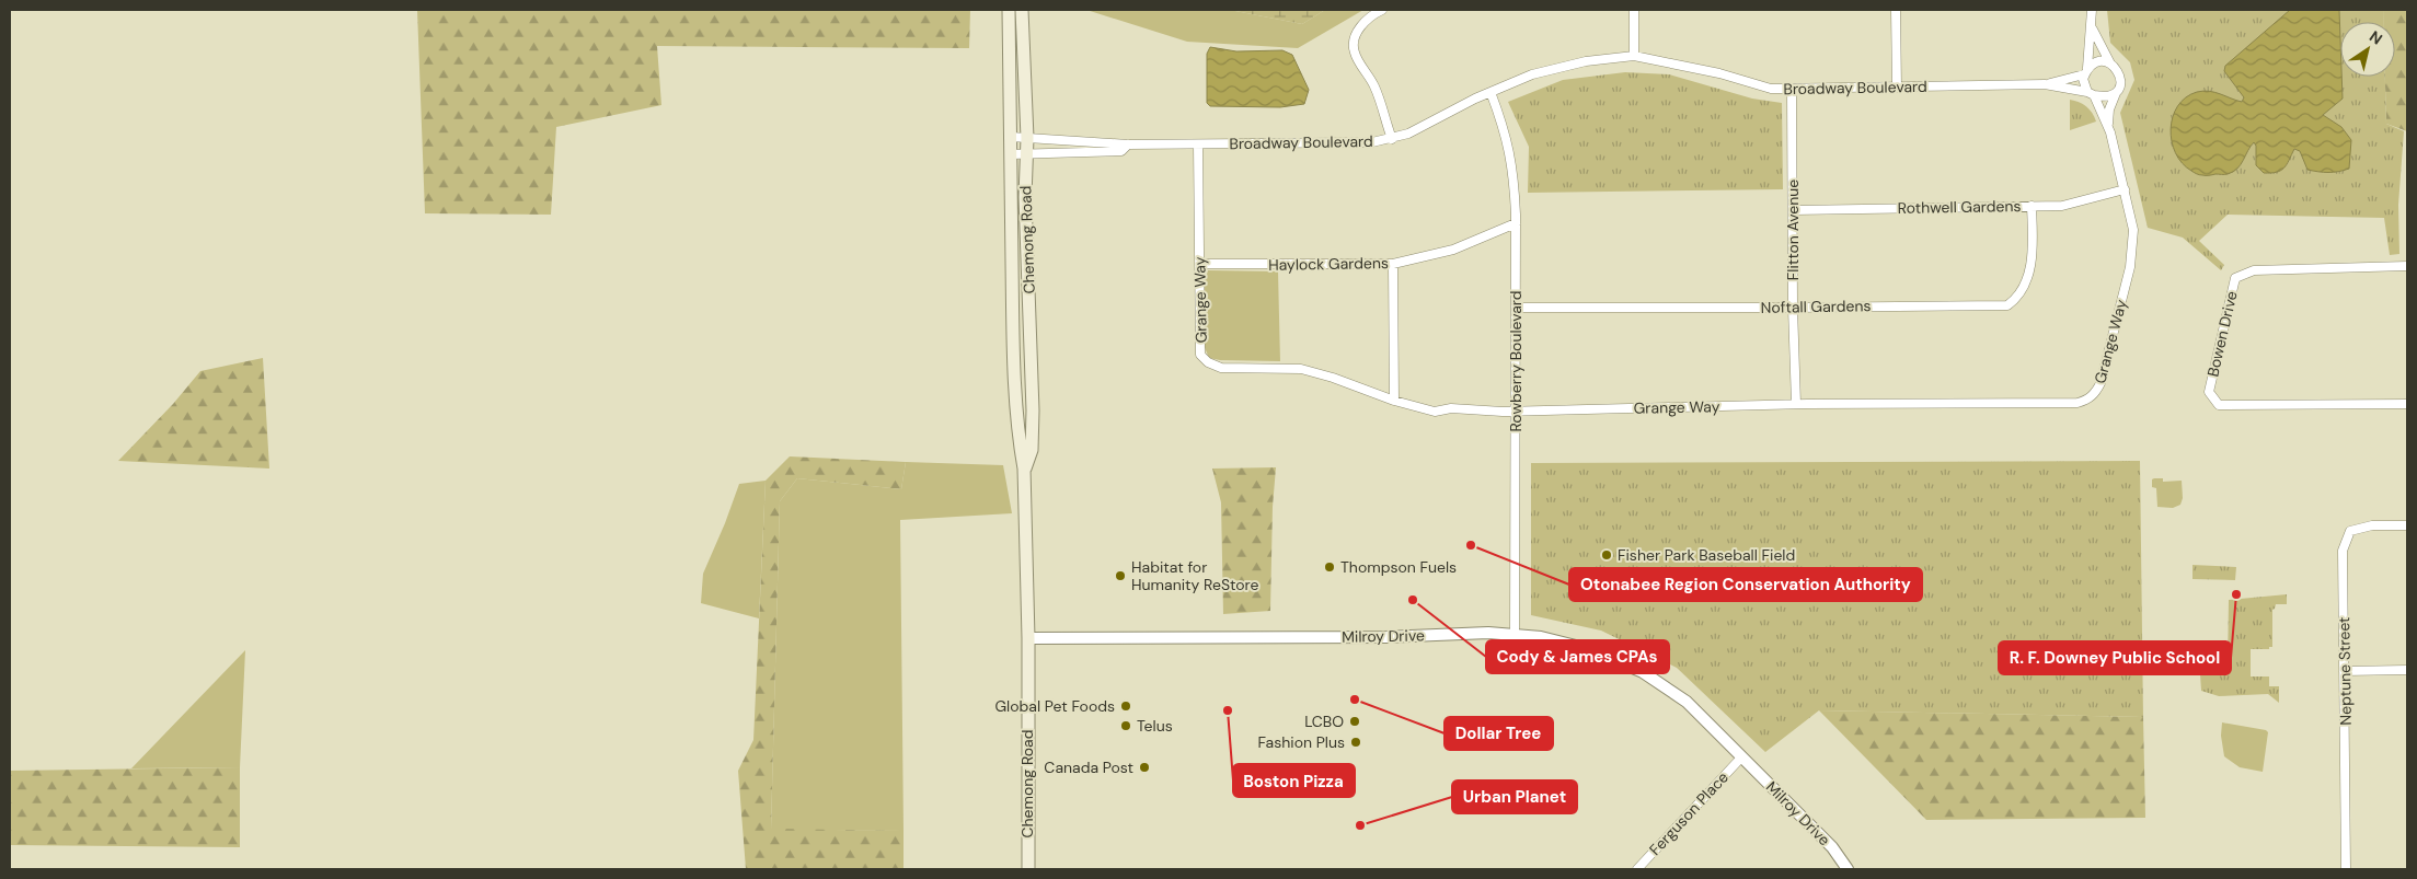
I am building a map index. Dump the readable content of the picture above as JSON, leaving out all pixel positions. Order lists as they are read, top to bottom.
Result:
{
  "streets": {
    "main road": ["Chemong Road"],
    "street": [
      "Broadway Boulevard",
      "Rothwell Gardens",
      "Flitton Avenue",
      "Haylock Gardens",
      "Grange Way",
      "Noftall Gardens",
      "Bowen Drive",
      "Rowberry Boulevard",
      "Milroy Drive",
      "Neptune Street",
      "Ferguson Place"
    ]
  },
  "crossings": [
    ["Broadway Boulevard", "Flitton Avenue"],
    ["Broadway Boulevard", "Chemong Road"],
    ["Broadway Boulevard", "Grange Way"],
    ["Broadway Boulevard", "Rowberry Boulevard"],
    ["Rothwell Gardens", "Flitton Avenue"],
    ["Rothwell Gardens", "Grange Way"],
    ["Rothwell Gardens", "Noftall Gardens"],
    ["Flitton Avenue", "Grange Way"],
    ["Flitton Avenue", "Noftall Gardens"],
    ["Chemong Road", "Milroy Drive"],
    ["Haylock Gardens", "Grange Way"],
    ["Haylock Gardens", "Rowberry Boulevard"],
    ["Grange Way", "Rowberry Boulevard"],
    ["Noftall Gardens", "Rowberry Boulevard"],
    ["Rowberry Boulevard", "Milroy Drive"],
    ["Milroy Drive", "Ferguson Place"]
  ],
  "places": [
    "Otonabee Region Conservation Authority",
    "Fisher Park Baseball Field",
    "Thompson Fuels",
    "Habitat for Humanity ReStore",
    "R. F. Downey Public School",
    "Cody & James CPAs",
    "Dollar Tree",
    "Global Pet Foods",
    "Boston Pizza",
    "LCBO",
    "Telus",
    "Fashion Plus",
    "Canada Post",
    "Urban Planet"
  ],
  "north": "top right"
}
